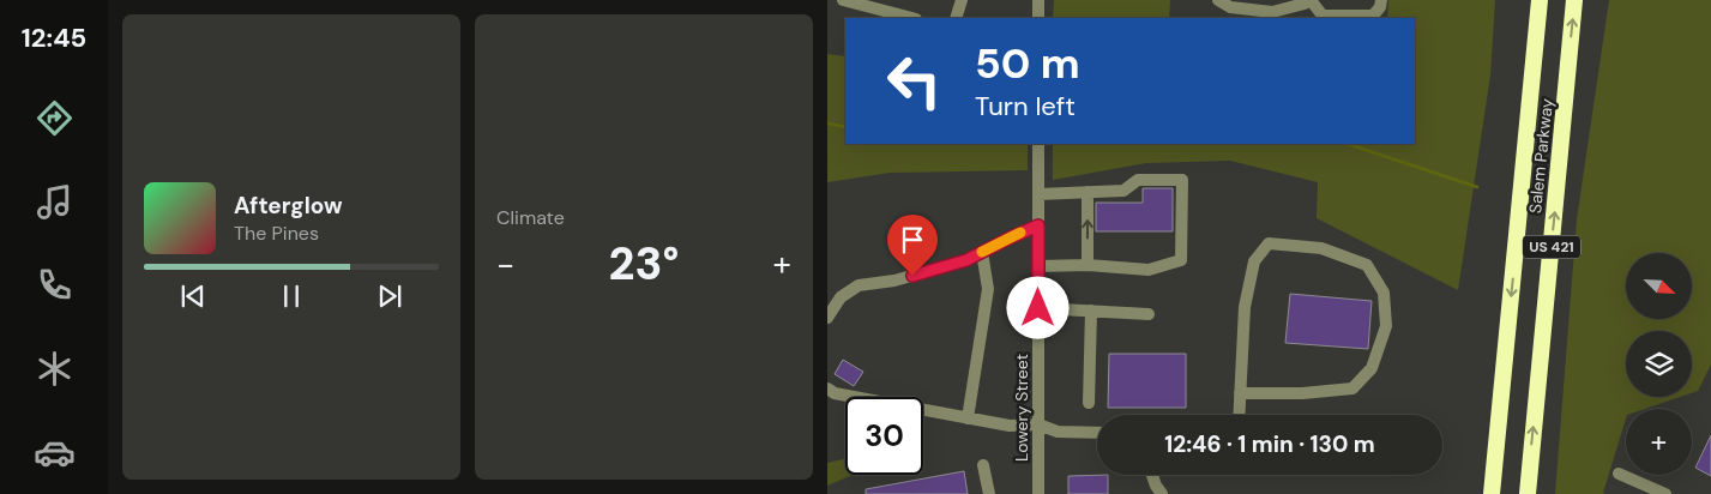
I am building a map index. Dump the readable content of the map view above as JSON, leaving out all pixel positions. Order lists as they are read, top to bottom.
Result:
{
  "streets": {
    "highway": ["Salem Parkway", "US 421"],
    "street": ["Lowery Street"]
  },
  "north": "bottom right",
  "page": {
    "tabs": "12:45",
    "tile": "Climate",
    "turn": ["50 m", "Turn left"],
    "song": ["Afterglow", "The Pines"],
    "heat": ["−", "23°", "+"],
    "map_buttons": "+",
    "limit": "30",
    "trip": "12:46 · 1 min · 130 m"
  }
}
